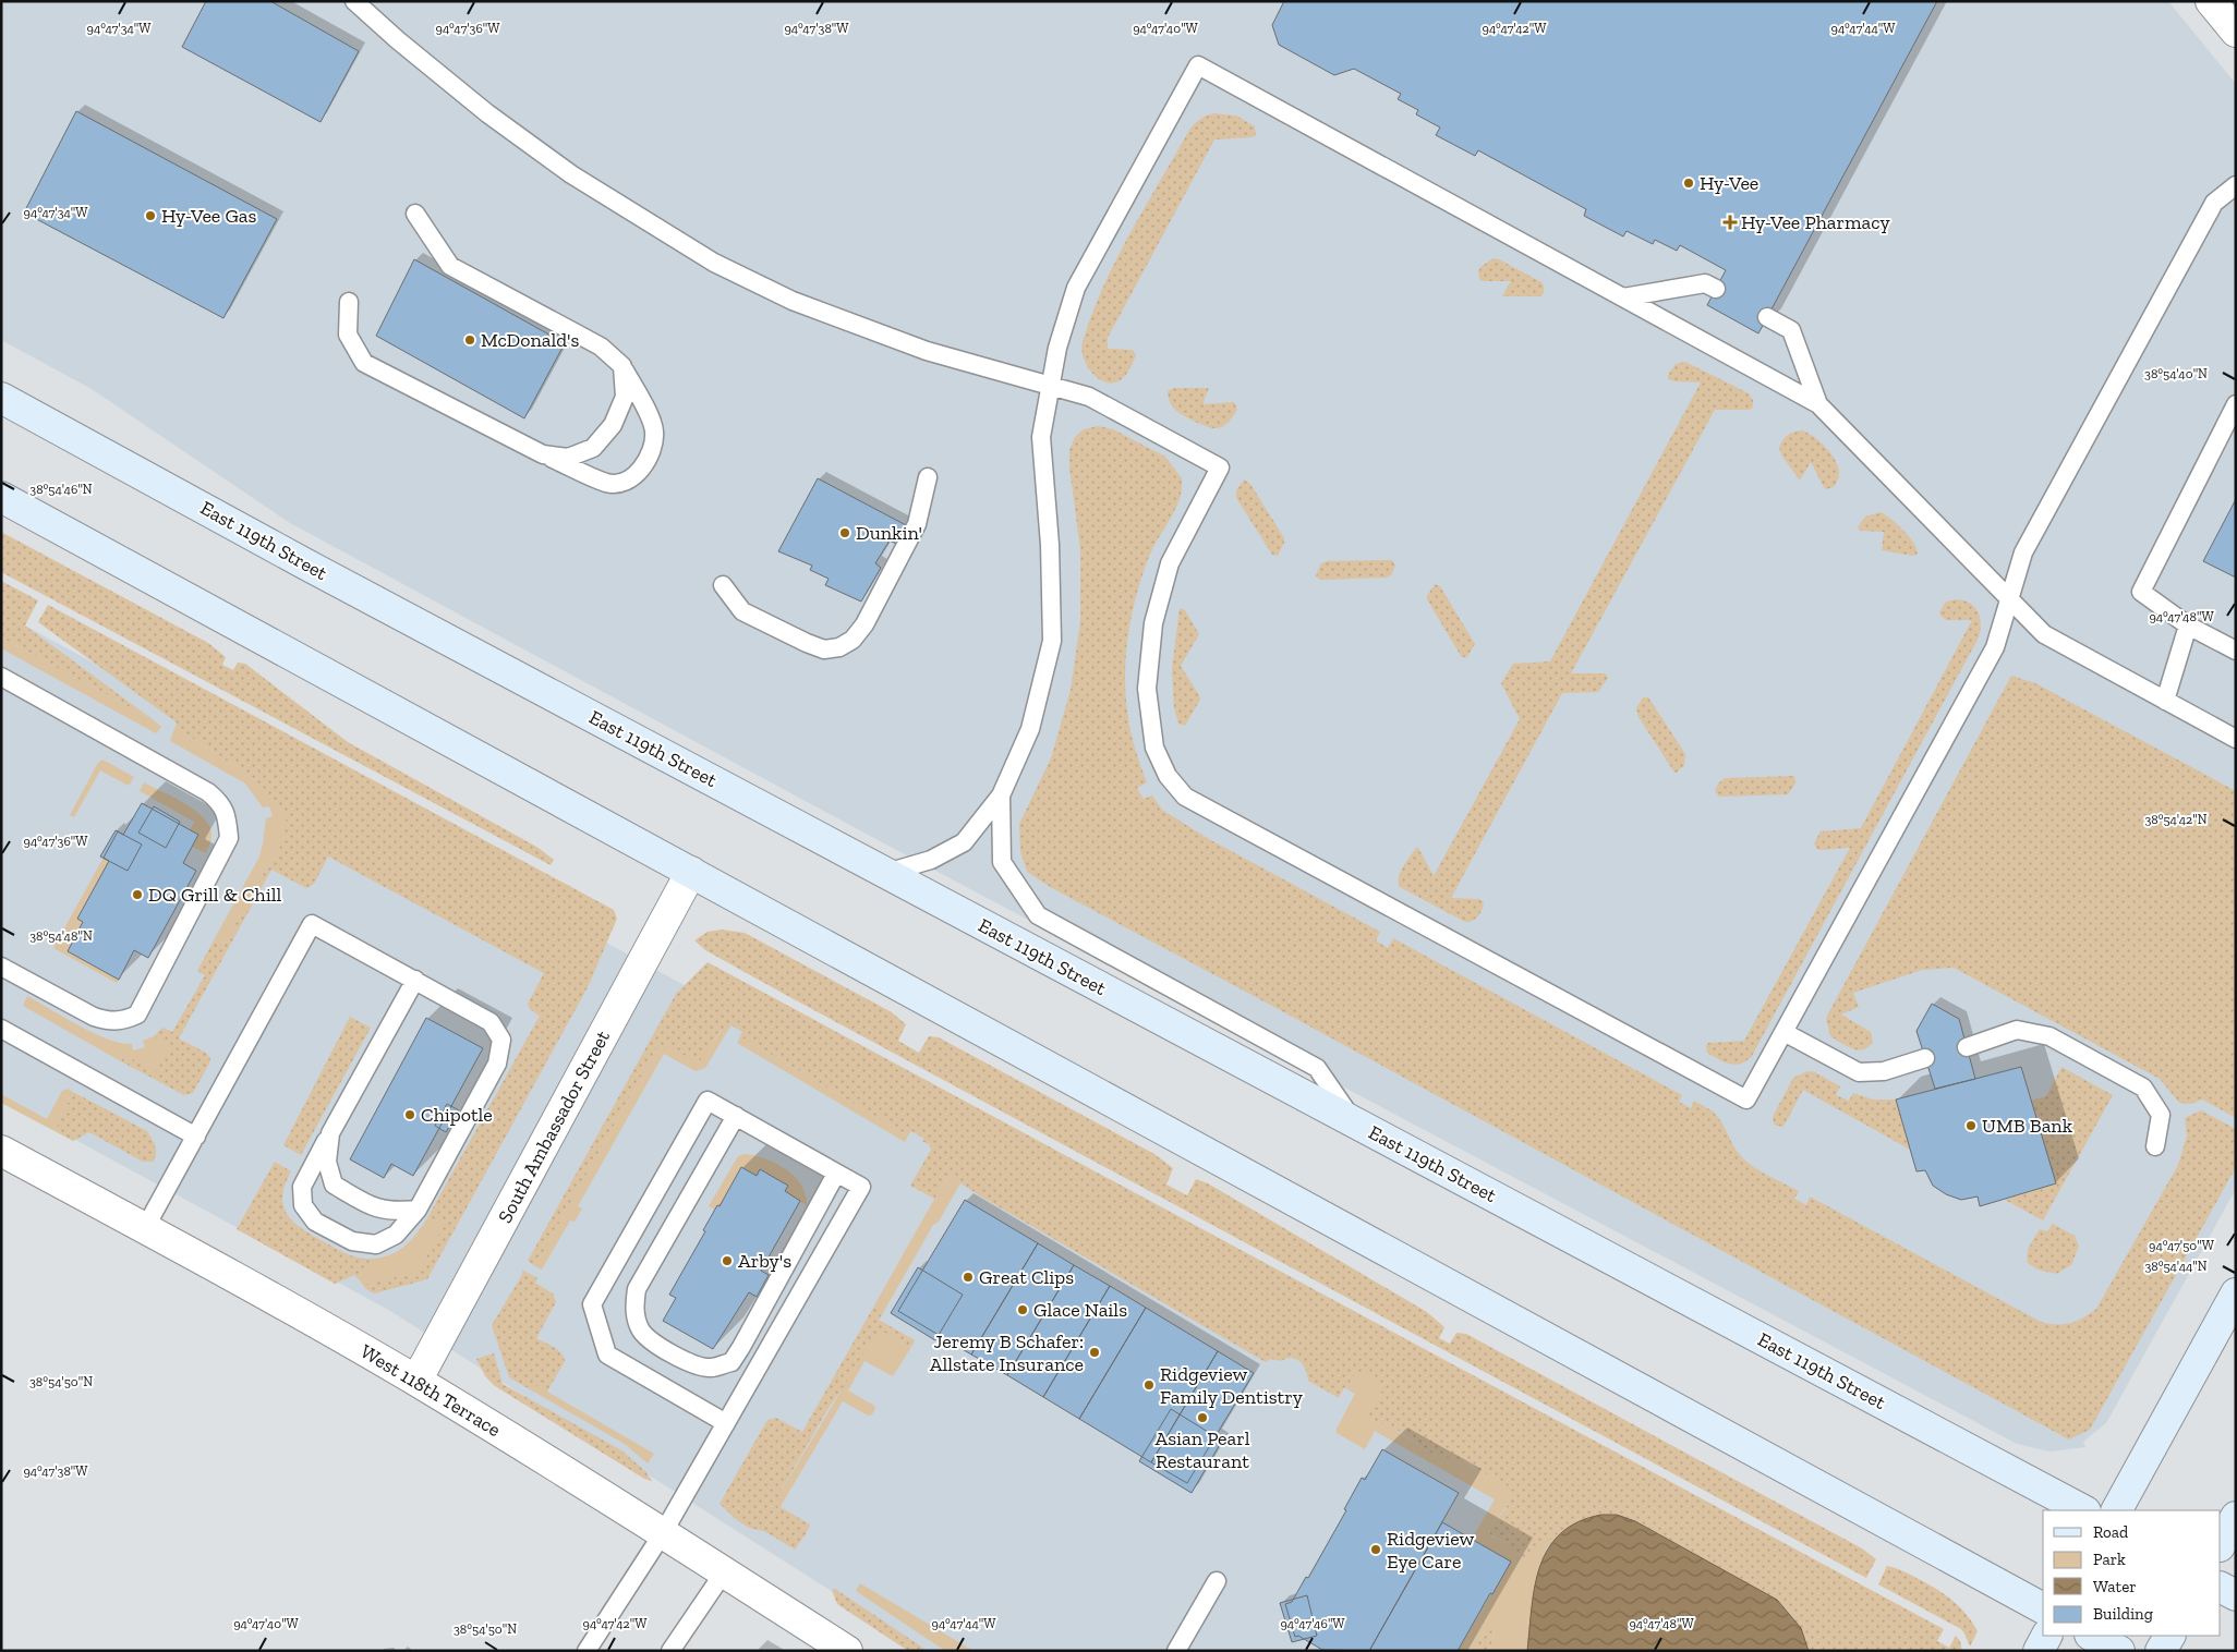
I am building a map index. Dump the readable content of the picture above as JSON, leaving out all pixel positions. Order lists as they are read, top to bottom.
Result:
{
  "streets": {
    "main road": ["East 119th Street"],
    "street": ["South Ambassador Street", "West 118th Terrace"]
  },
  "crossings": [
    ["South Ambassador Street", "West 118th Terrace"]
  ],
  "places": {
    "other": [
      "Hy-Vee",
      "Hy-Vee Gas",
      "McDonald's",
      "Dunkin'",
      "DQ Grill & Chill",
      "Chipotle",
      "UMB Bank",
      "Arby's",
      "Great Clips",
      "Glace Nails",
      "Jeremy B Schafer: Allstate Insurance",
      "Ridgeview Family Dentistry",
      "Asian Pearl Restaurant",
      "Ridgeview Eye Care"
    ],
    "health": ["Hy-Vee Pharmacy"]
  },
  "legend": [
    "Road",
    "Park",
    "Water",
    "Building"
  ],
  "coordinates": [
    "94°47'34\"W",
    "94°47'36\"W",
    "94°47'38\"W",
    "94°47'40\"W",
    "94°47'42\"W",
    "94°47'44\"W",
    "38°54'40\"N",
    "38°54'46\"N",
    "94°47'48\"W",
    "38°54'42\"N",
    "38°54'48\"N",
    "94°47'50\"W",
    "38°54'44\"N",
    "38°54'50\"N",
    "94°47'46\"W"
  ]
}
